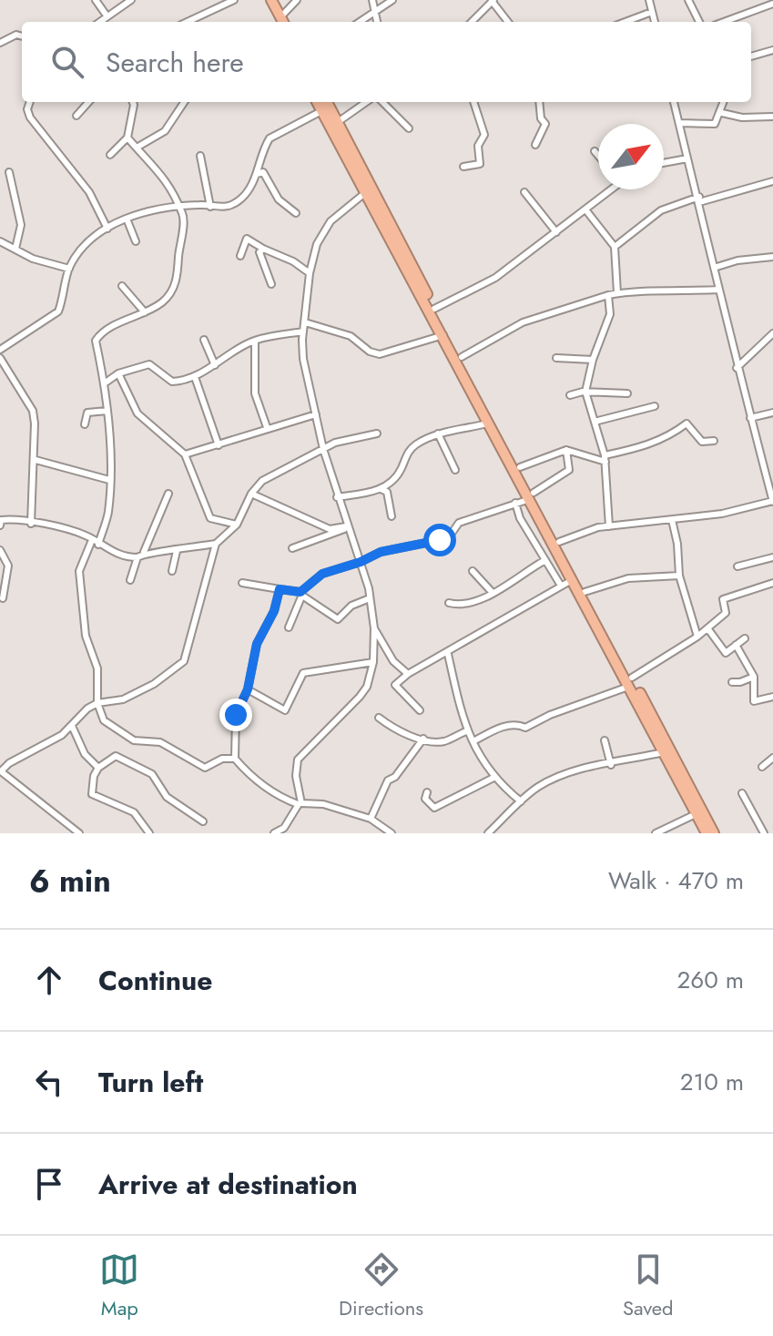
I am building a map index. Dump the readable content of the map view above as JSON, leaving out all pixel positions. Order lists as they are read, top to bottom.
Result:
{
  "north": "top right",
  "page": {
    "search": "Search here",
    "heading": ["6 min", "Walk · 470 m"],
    "list": [
      ["Continue", "260 m"],
      ["Turn left", "210 m"],
      "Arrive at destination"
    ],
    "nav": ["Map", "Directions", "Saved"]
  }
}
